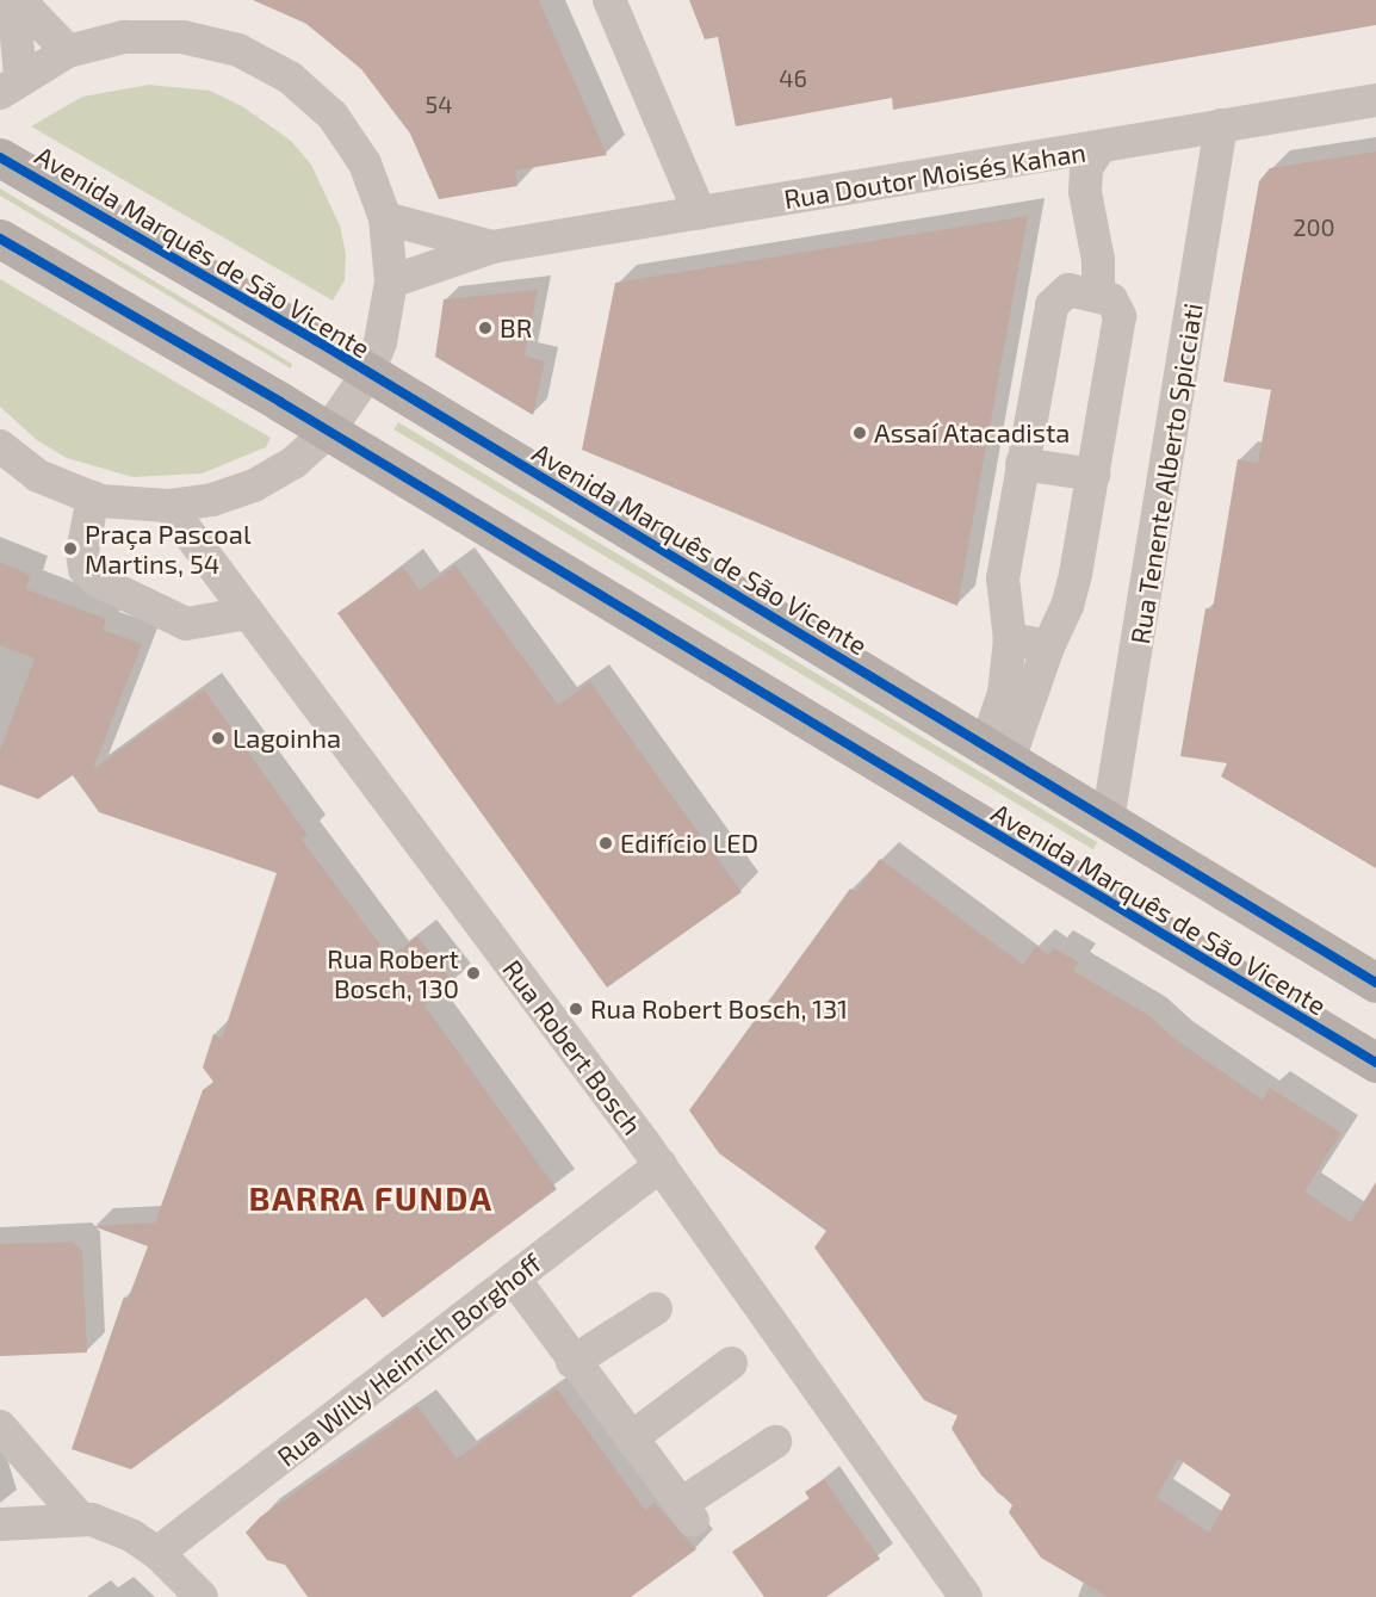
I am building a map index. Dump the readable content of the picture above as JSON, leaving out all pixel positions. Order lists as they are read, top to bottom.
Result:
{
  "streets": {
    "main road": ["Avenida Marquês de São Vicente"],
    "street": [
      "Rua Doutor Moisés Kahan",
      "Rua Tenente Alberto Spicciati",
      "Rua Robert Bosch",
      "Rua Willy Heinrich Borghoff"
    ]
  },
  "crossings": [
    ["Rua Doutor Moisés Kahan", "Rua Tenente Alberto Spicciati"],
    ["Avenida Marquês de São Vicente", "Rua Tenente Alberto Spicciati"],
    ["Rua Robert Bosch", "Rua Willy Heinrich Borghoff"]
  ],
  "districts": ["BARRA FUNDA"],
  "places": [
    "BR",
    "Assaí Atacadista",
    "Praça Pascoal Martins, 54",
    "Lagoinha",
    "Edifício LED",
    "Rua Robert Bosch, 130",
    "Rua Robert Bosch, 131"
  ],
  "house_numbers": ["46", "54", "200"]
}
